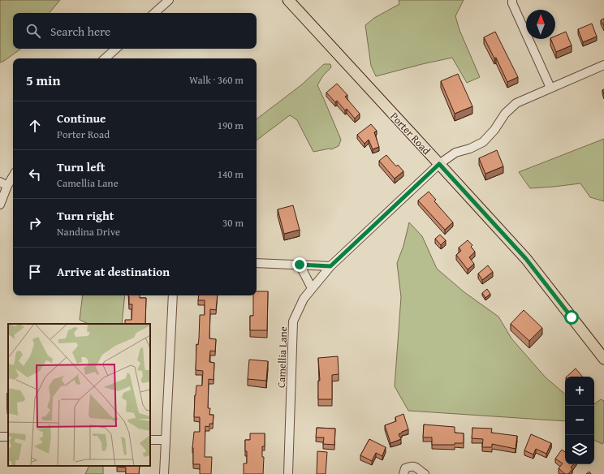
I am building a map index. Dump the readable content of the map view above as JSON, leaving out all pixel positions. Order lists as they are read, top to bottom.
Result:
{
  "streets": {
    "main road": ["Porter Road"],
    "street": ["Camellia Lane"]
  },
  "crossings": [
    ["Porter Road", "Camellia Lane"]
  ],
  "north": "top",
  "page": {
    "search": "Search here",
    "heading": ["5 min", "Walk · 360 m"],
    "list": [
      ["Continue", "Porter Road", "190 m"],
      ["Turn left", "Camellia Lane", "140 m"],
      ["Turn right", "Nandina Drive", "30 m"],
      "Arrive at destination"
    ],
    "map_buttons": ["+", "−"]
  }
}
